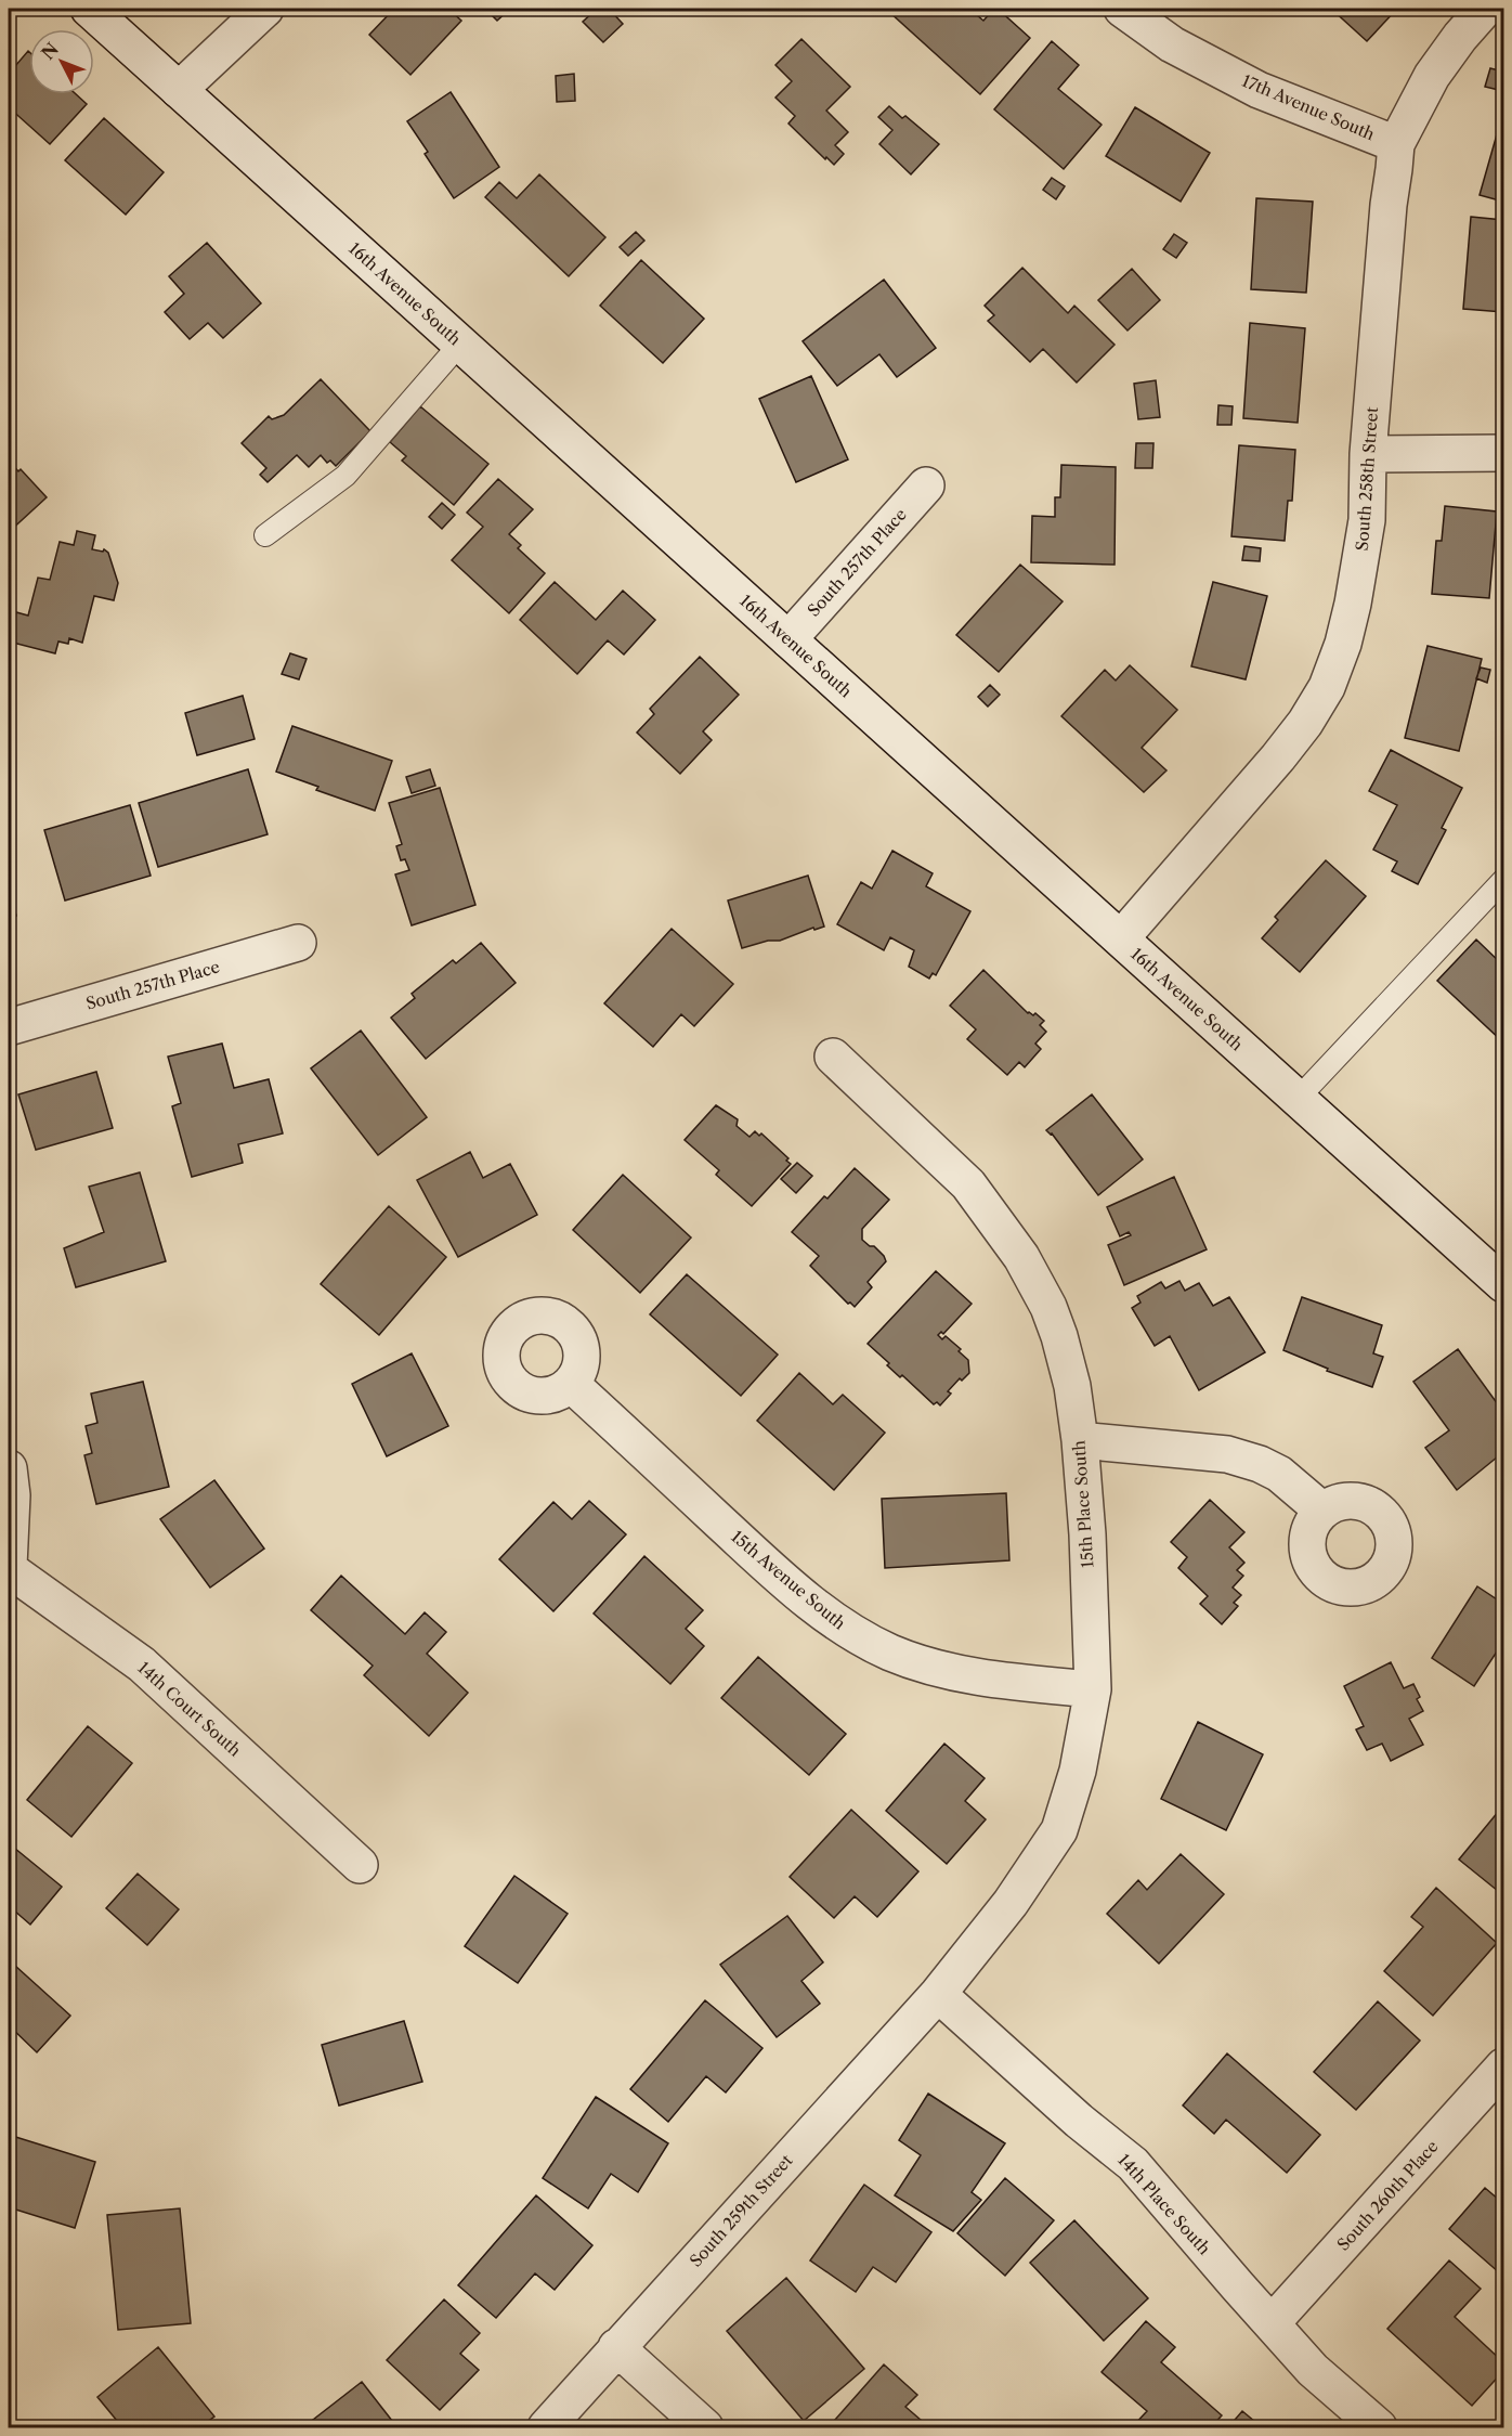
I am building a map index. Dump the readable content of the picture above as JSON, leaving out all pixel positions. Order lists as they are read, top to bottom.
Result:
{
  "streets": {
    "street": [
      "17th Avenue South",
      "16th Avenue South",
      "South 258th Street",
      "South 257th Place",
      "15th Place South",
      "15th Avenue South",
      "14th Court South",
      "South 260th Place",
      "14th Place South",
      "South 259th Street"
    ]
  },
  "crossings": [
    ["17th Avenue South", "South 258th Street"],
    ["16th Avenue South", "South 258th Street"],
    ["16th Avenue South", "South 257th Place"],
    ["15th Place South", "15th Avenue South"],
    ["15th Place South", "14th Place South"],
    ["15th Place South", "South 259th Street"],
    ["South 260th Place", "14th Place South"],
    ["14th Place South", "South 259th Street"]
  ],
  "north": "top left"
}
